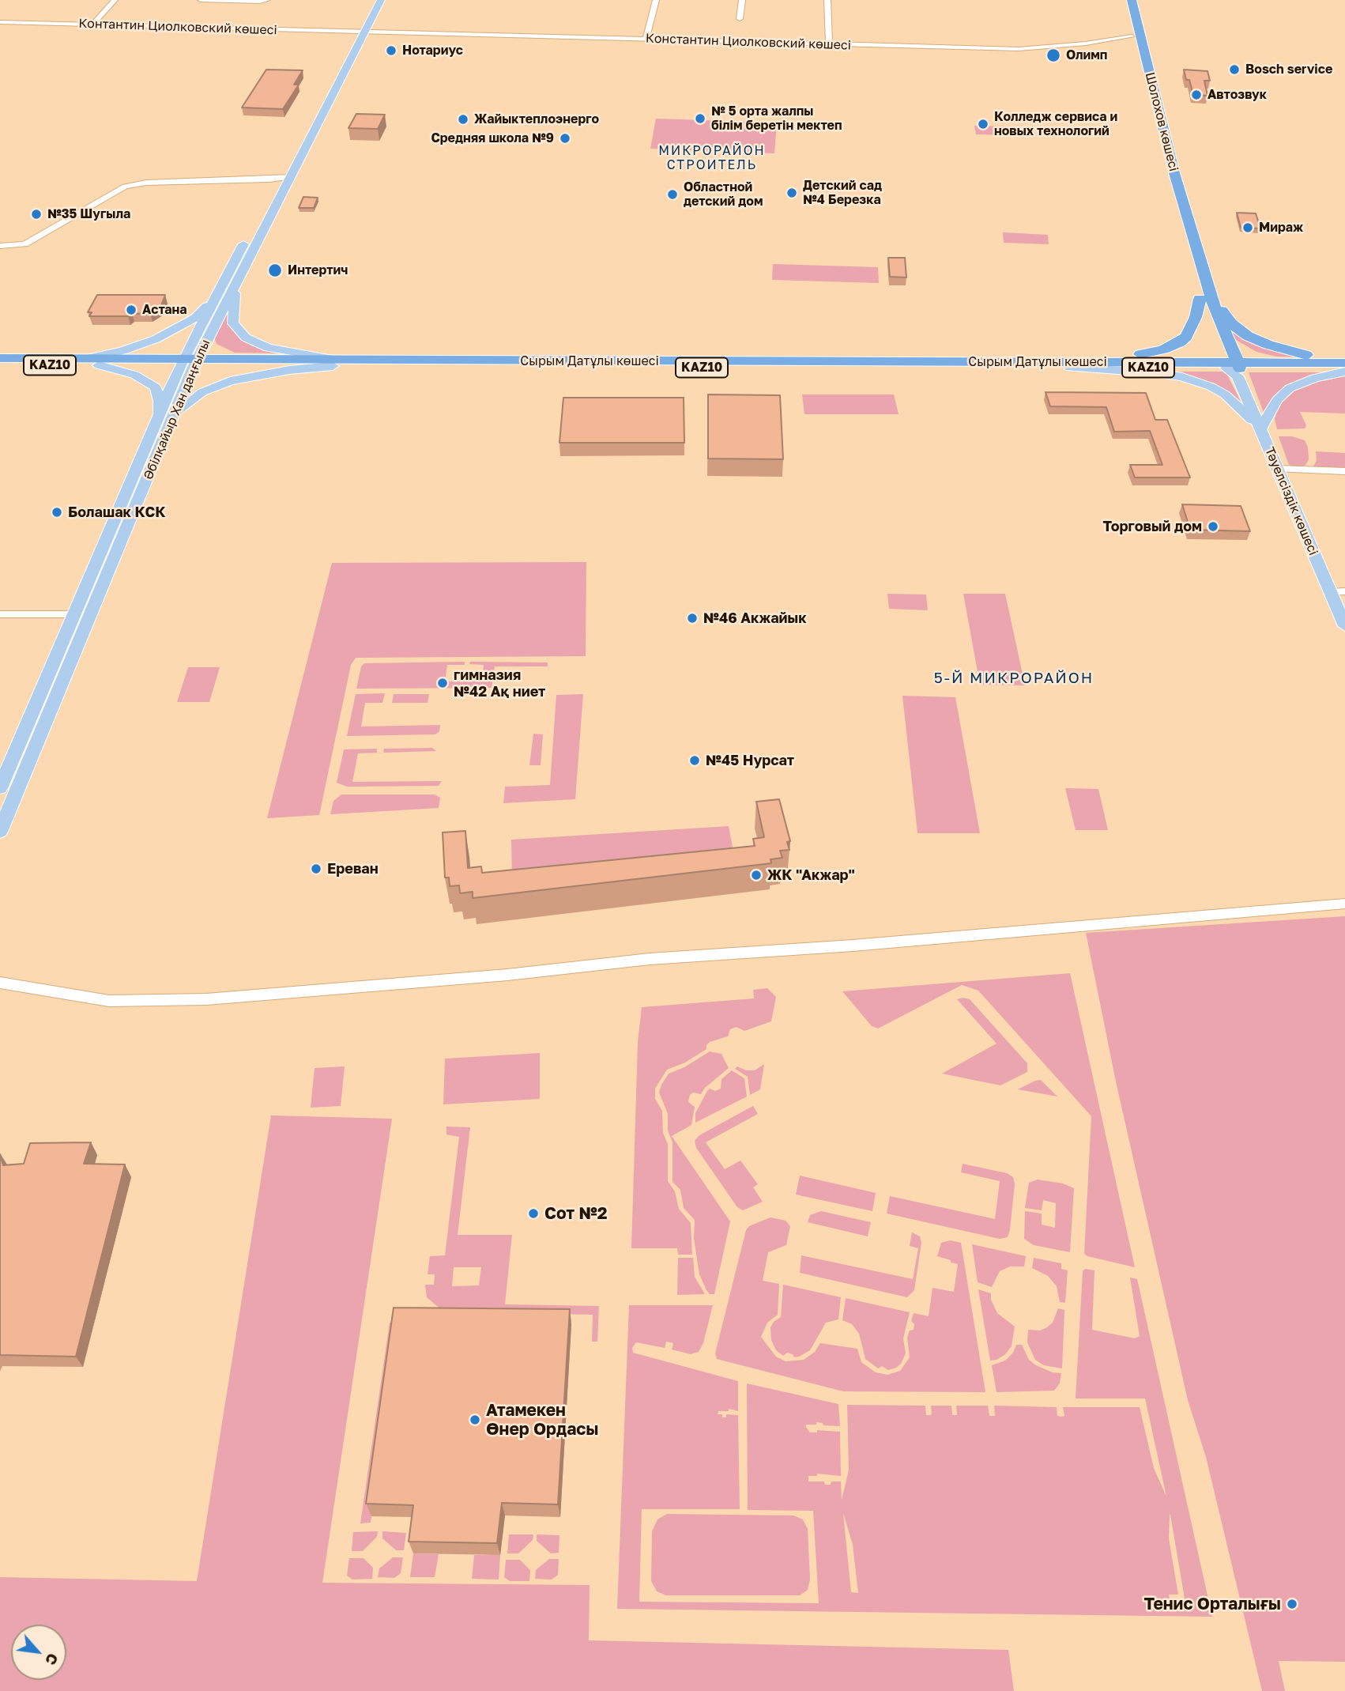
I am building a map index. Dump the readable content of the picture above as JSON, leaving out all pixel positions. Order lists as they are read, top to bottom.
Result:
{
  "streets": {
    "highway": ["Шолохов көшесі", "Сырым Датұлы көшесі", "KAZ10"],
    "main road": ["Әбілқайыр Хан даңғылы", "Тәуелсіздік көшесі"],
    "street": ["Контантин Циолковский көшесі", "Константин Циолковский көшесі"]
  },
  "crossings": [
    ["Контантин Циолковский көшесі", "Константин Циолковский көшесі"],
    ["Контантин Циолковский көшесі", "Әбілқайыр Хан даңғылы"],
    ["Константин Циолковский көшесі", "Шолохов көшесі"],
    ["Константин Циолковский көшесі", "Әбілқайыр Хан даңғылы"],
    ["Сырым Датұлы көшесі", "Әбілқайыр Хан даңғылы"],
    ["Сырым Датұлы көшесі", "Тәуелсіздік көшесі"]
  ],
  "districts": ["МИКРОРАЙОН СТРОИТЕЛЬ", "5-Й МИКРОРАЙОН"],
  "places": [
    "Нотариус",
    "Олимп",
    "Bosch service",
    "Автозвук",
    "№ 5 орта жалпы білім беретін мектеп",
    "Жайыктеплоэнерго",
    "Колледж сервиса и новых технологий",
    "Средняя школа №9",
    "Детский сад №4 Березка",
    "Областной детский дом",
    "№35 Шугыла",
    "Мираж",
    "Интертич",
    "Астана",
    "Болашак КСК",
    "Торговый дом",
    "№46 Акжайык",
    "гимназия №42 Ақ ниет",
    "№45 Нурсат",
    "Ереван",
    "ЖК \"Акжар\"",
    "Сот №2",
    "Атамекен Өнер Ордасы",
    "Тенис Орталығы"
  ],
  "north": "bottom right"
}
